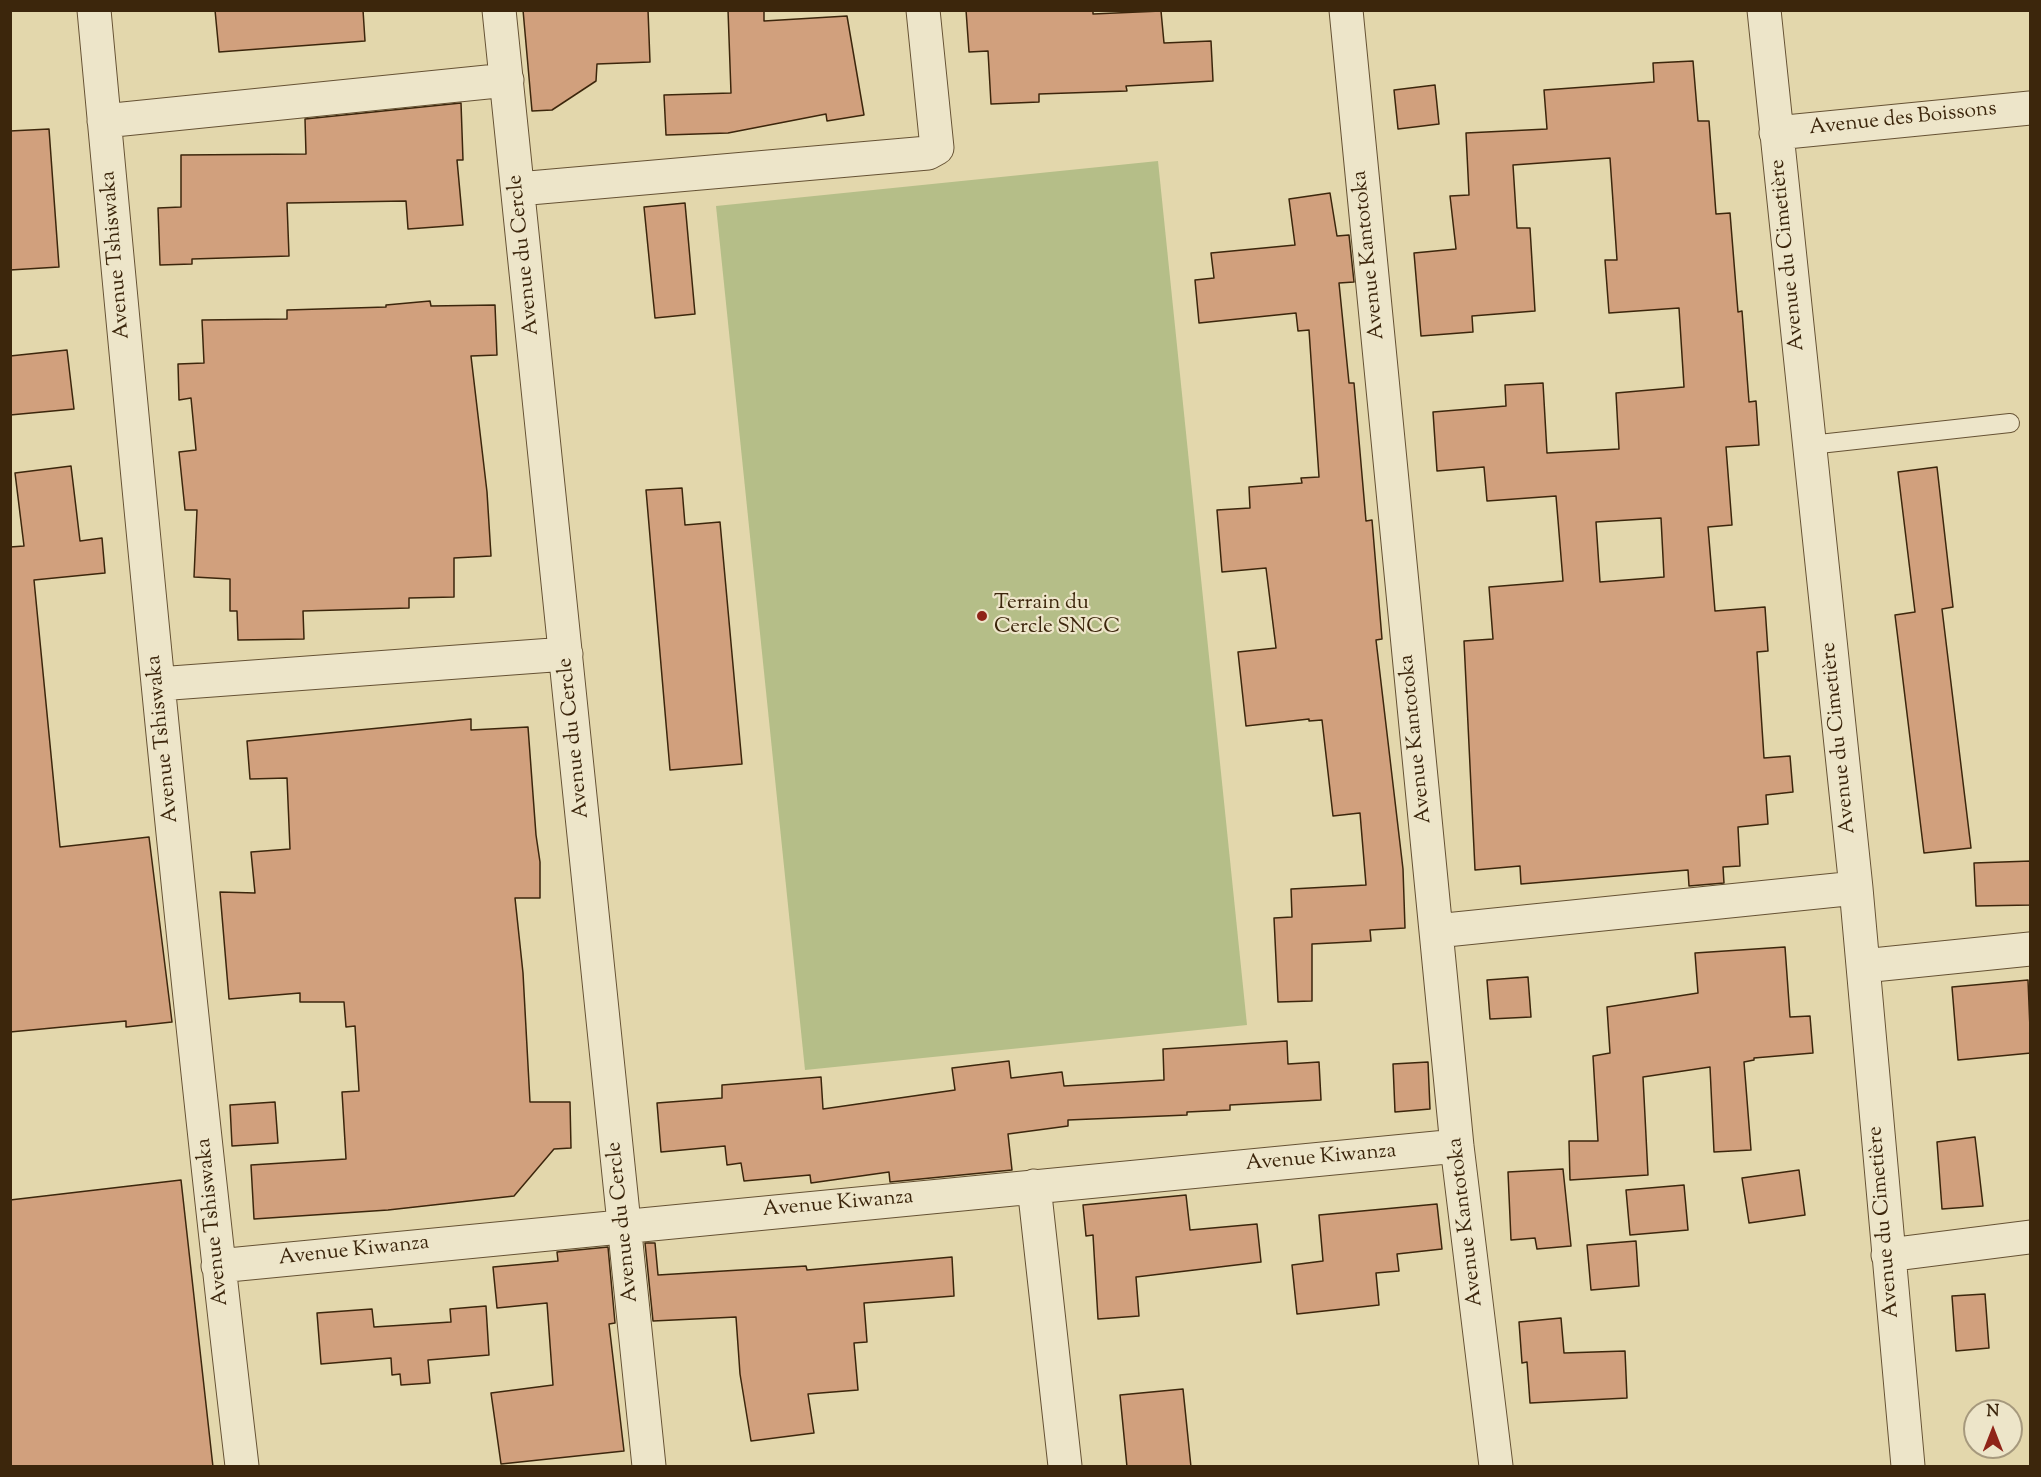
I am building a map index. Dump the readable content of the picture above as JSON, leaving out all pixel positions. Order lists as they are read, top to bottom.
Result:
{
  "streets": {
    "street": [
      "Avenue des Boissons",
      "Avenue Tshiswaka",
      "Avenue du Cercle",
      "Avenue Kantotoka",
      "Avenue du Cimetière",
      "Avenue Kiwanza"
    ]
  },
  "crossings": [
    ["Avenue des Boissons", "Avenue du Cimetière"],
    ["Avenue Tshiswaka", "Avenue Kiwanza"],
    ["Avenue du Cercle", "Avenue Kiwanza"],
    ["Avenue Kantotoka", "Avenue Kiwanza"]
  ],
  "places": ["Terrain du Cercle SNCC"],
  "north": "top"
}
